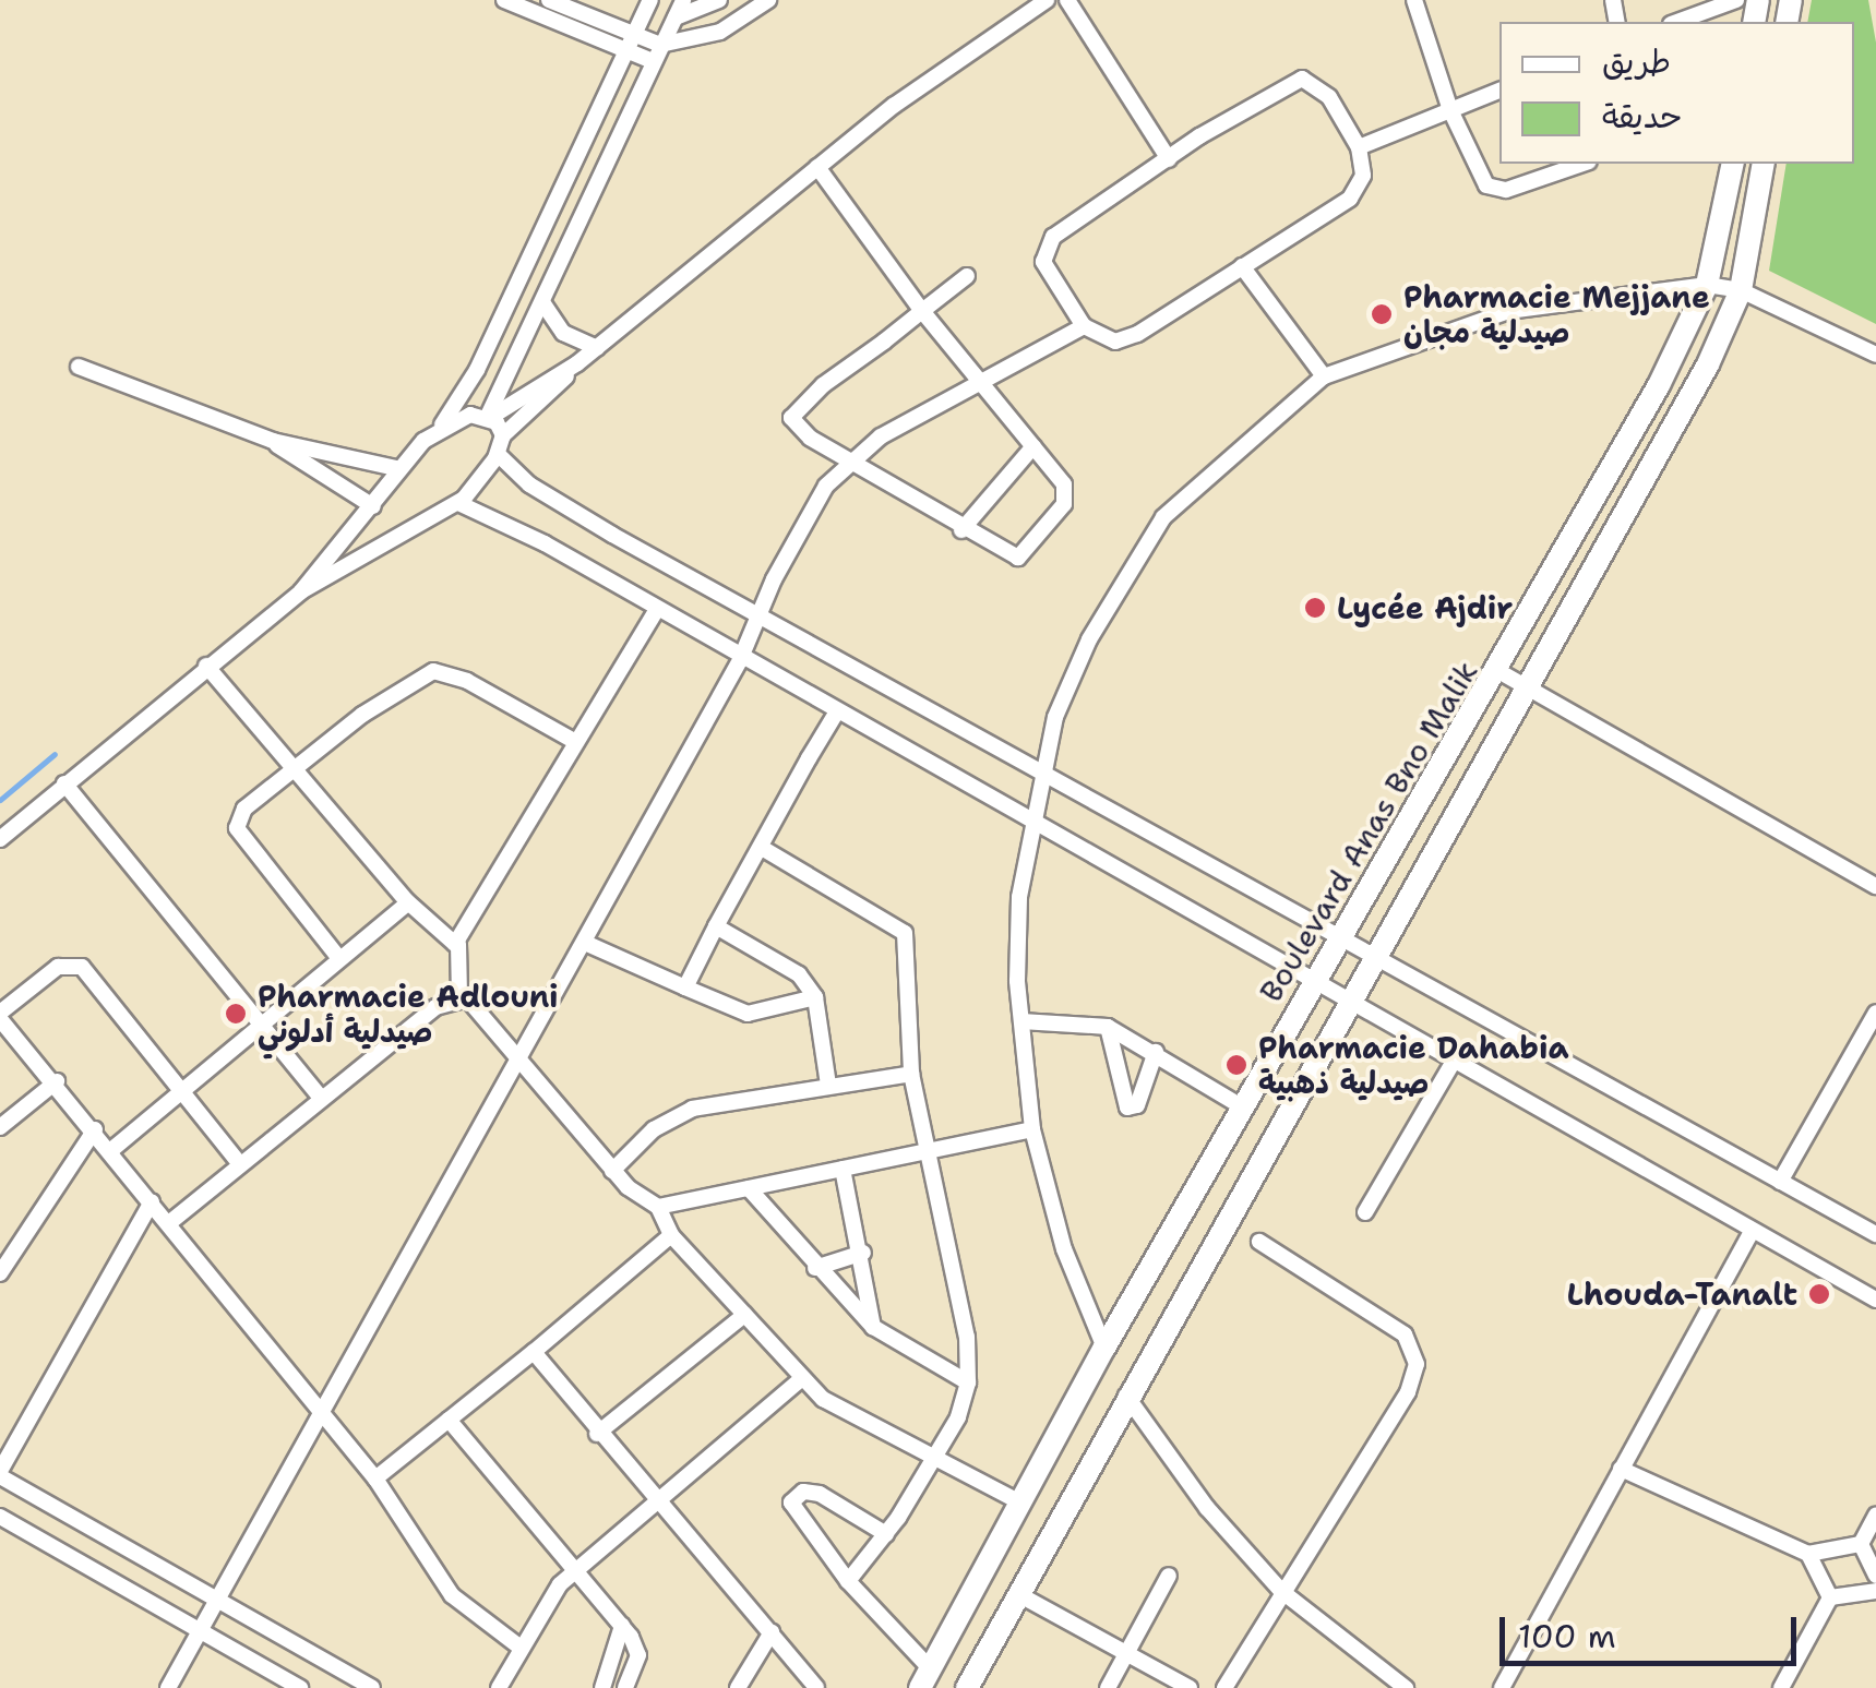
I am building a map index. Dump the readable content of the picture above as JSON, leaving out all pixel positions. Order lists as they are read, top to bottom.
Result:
{
  "streets": {
    "street": ["Boulevard Anas Bno Malik"]
  },
  "places": [
    "Pharmacie Mejjane صيدلية مجان",
    "Lycée Ajdir",
    "Pharmacie Adlouni صيدلية أدلوني",
    "Pharmacie Dahabia صيدلية ذهبية",
    "Lhouda-Tanalt"
  ],
  "legend": ["طريق", "حديقة"],
  "scale_bar": "100 m"
}
